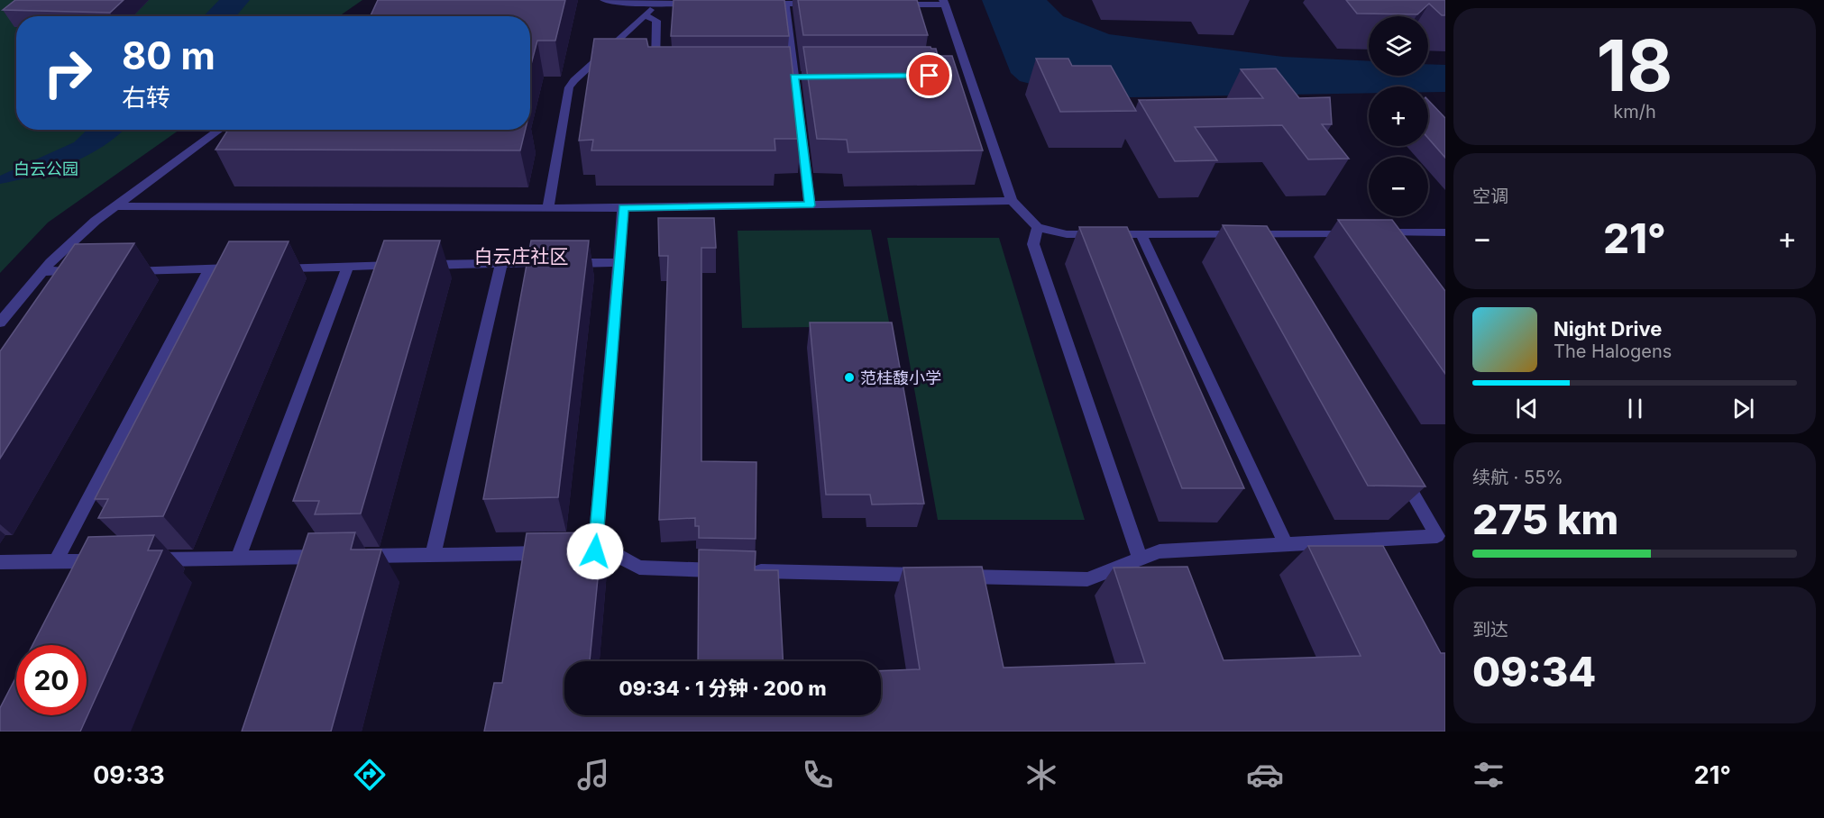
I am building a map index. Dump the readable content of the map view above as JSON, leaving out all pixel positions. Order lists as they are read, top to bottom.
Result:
{
  "districts": ["白云庄社区"],
  "parks": ["白云公园"],
  "places": ["范桂馥小学"],
  "page": {
    "tile": [
      ["18", "km/h"],
      "空调",
      ["续航 · 55%", "275 km"],
      ["到达", "09:34"]
    ],
    "map_buttons": ["+", "−"],
    "turn": ["80 m", "右转"],
    "heat": ["−", "21°", "+"],
    "song": ["Night Drive", "The Halogens"],
    "limit": "20",
    "trip": "09:34 · 1 分钟 · 200 m",
    "tabs": ["09:33", "21°"]
  }
}
